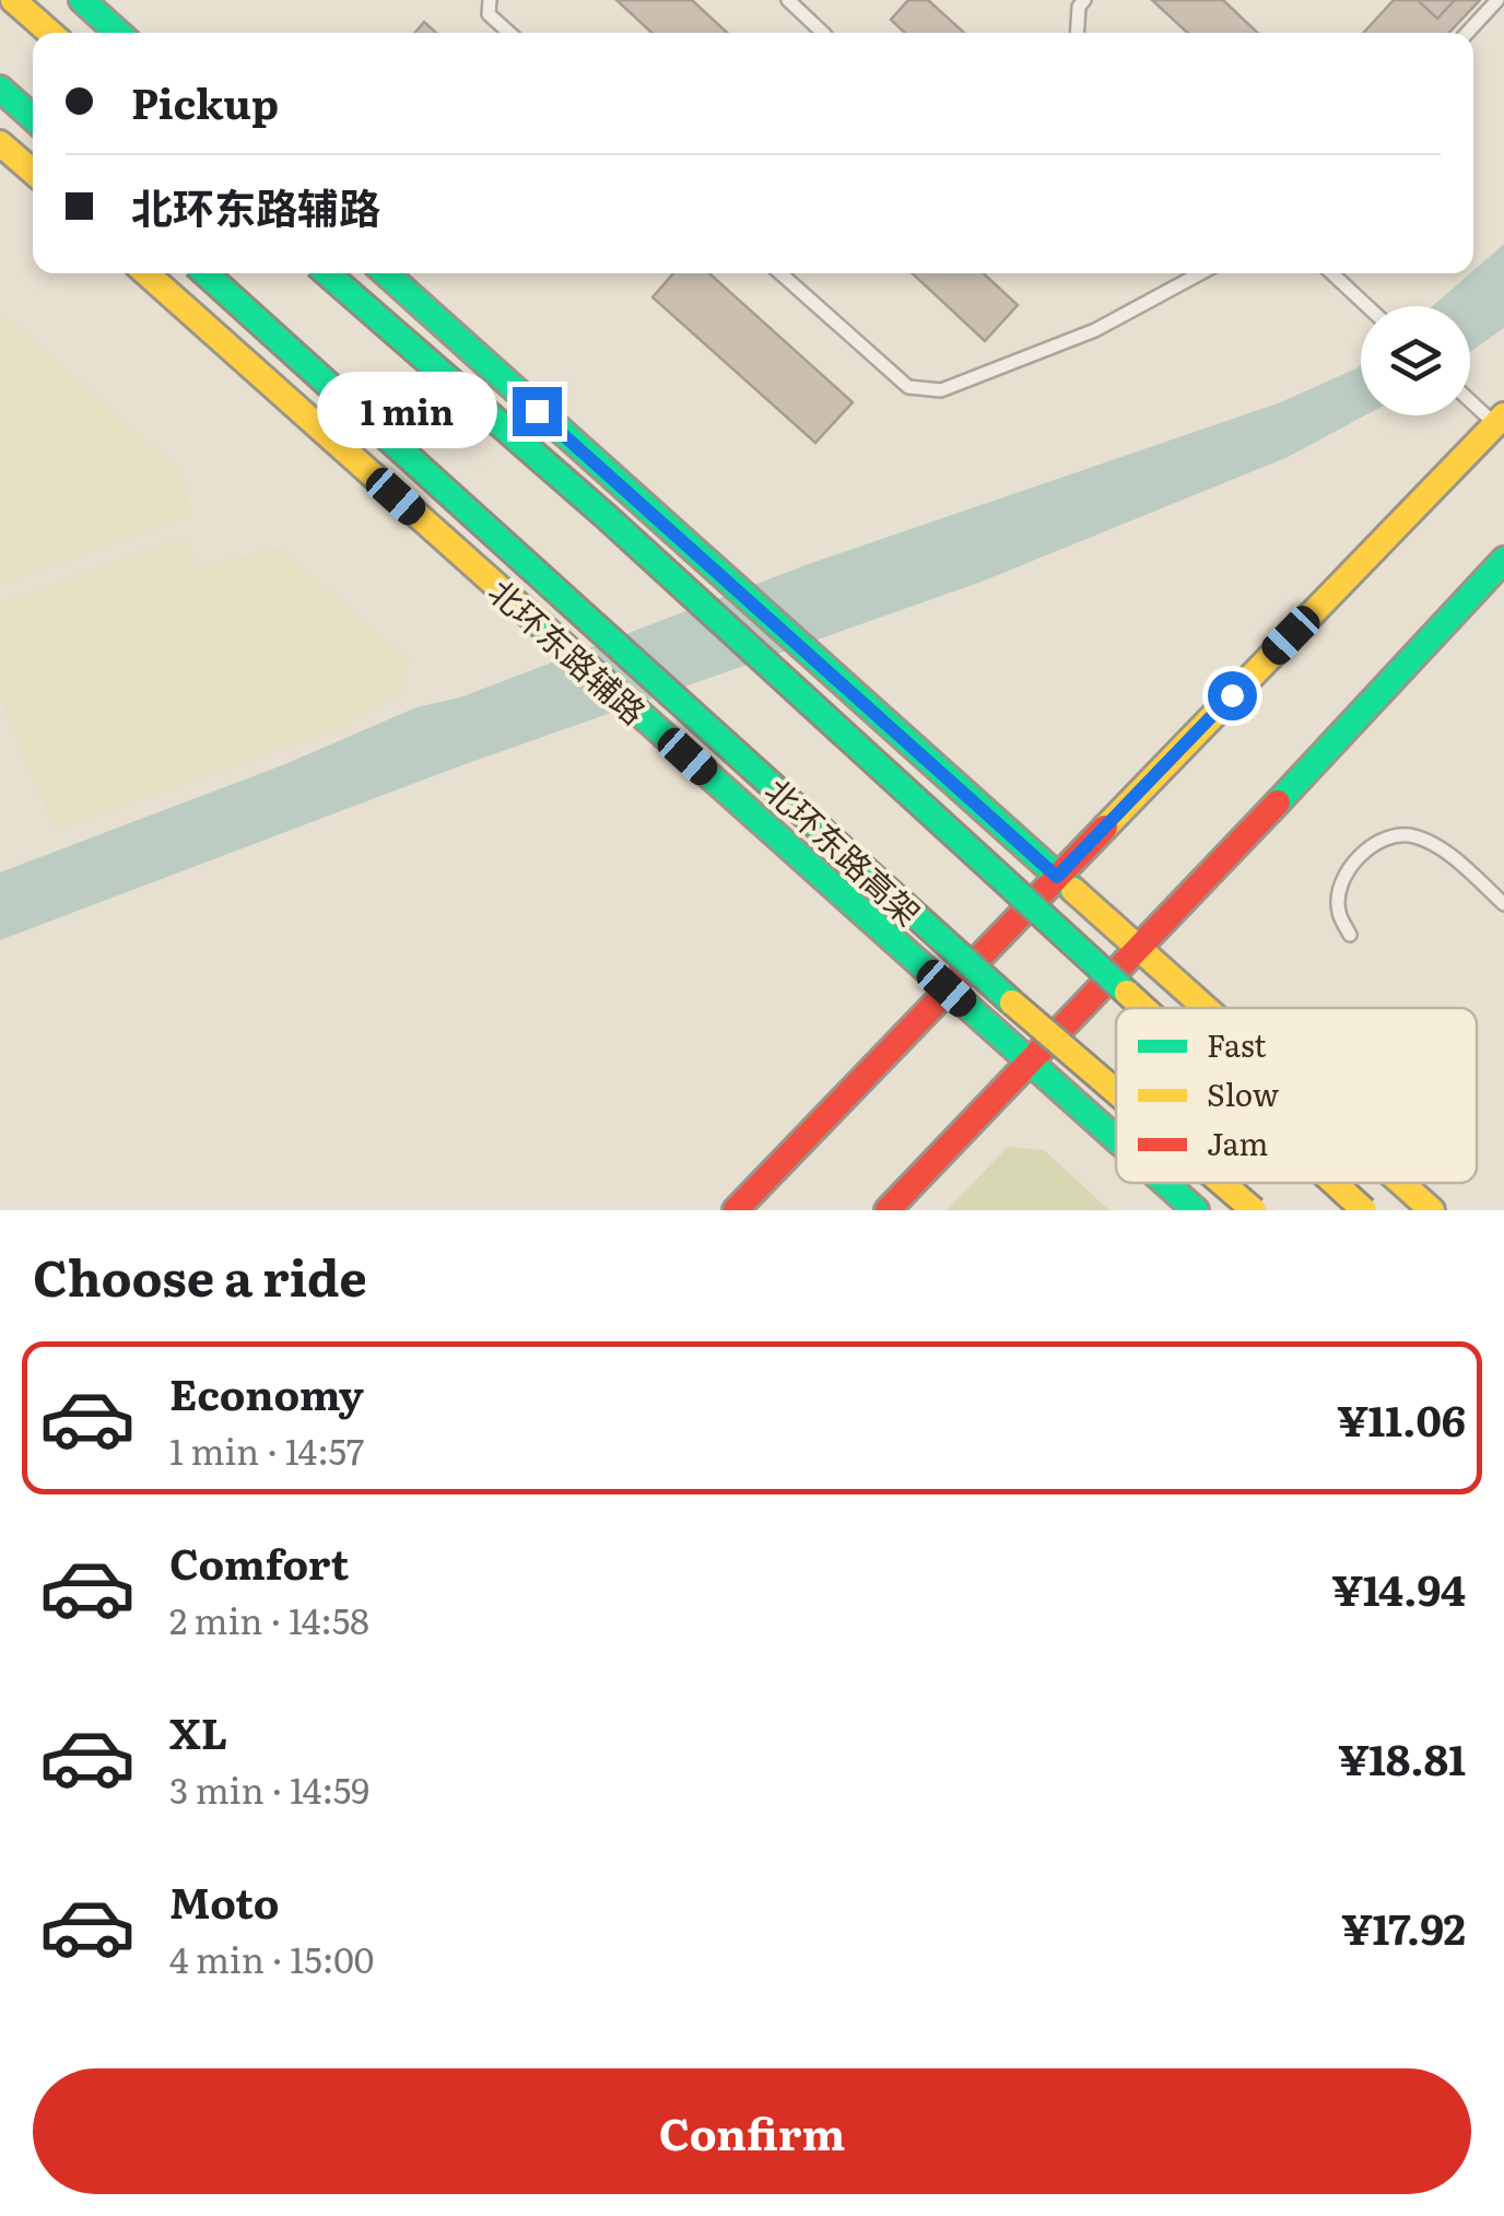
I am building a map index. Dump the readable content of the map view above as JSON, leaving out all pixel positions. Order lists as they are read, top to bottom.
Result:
{
  "streets": {
    "main road": ["北环东路辅路", "北环东路高架"]
  },
  "legend": ["Fast", "Slow", "Jam"],
  "page": {
    "banner": ["Pickup", "北环东路辅路"],
    "bubble": "1 min",
    "heading": "Choose a ride",
    "list": [
      {
        "name": "Economy",
        "note": "1 min · 14:57",
        "value": "¥11.06"
      },
      {
        "name": "Comfort",
        "note": "2 min · 14:58",
        "value": "¥14.94"
      },
      {
        "name": "XL",
        "note": "3 min · 14:59",
        "value": "¥18.81"
      },
      {
        "name": "Moto",
        "note": "4 min · 15:00",
        "value": "¥17.92"
      }
    ],
    "buttons": "Confirm"
  }
}
